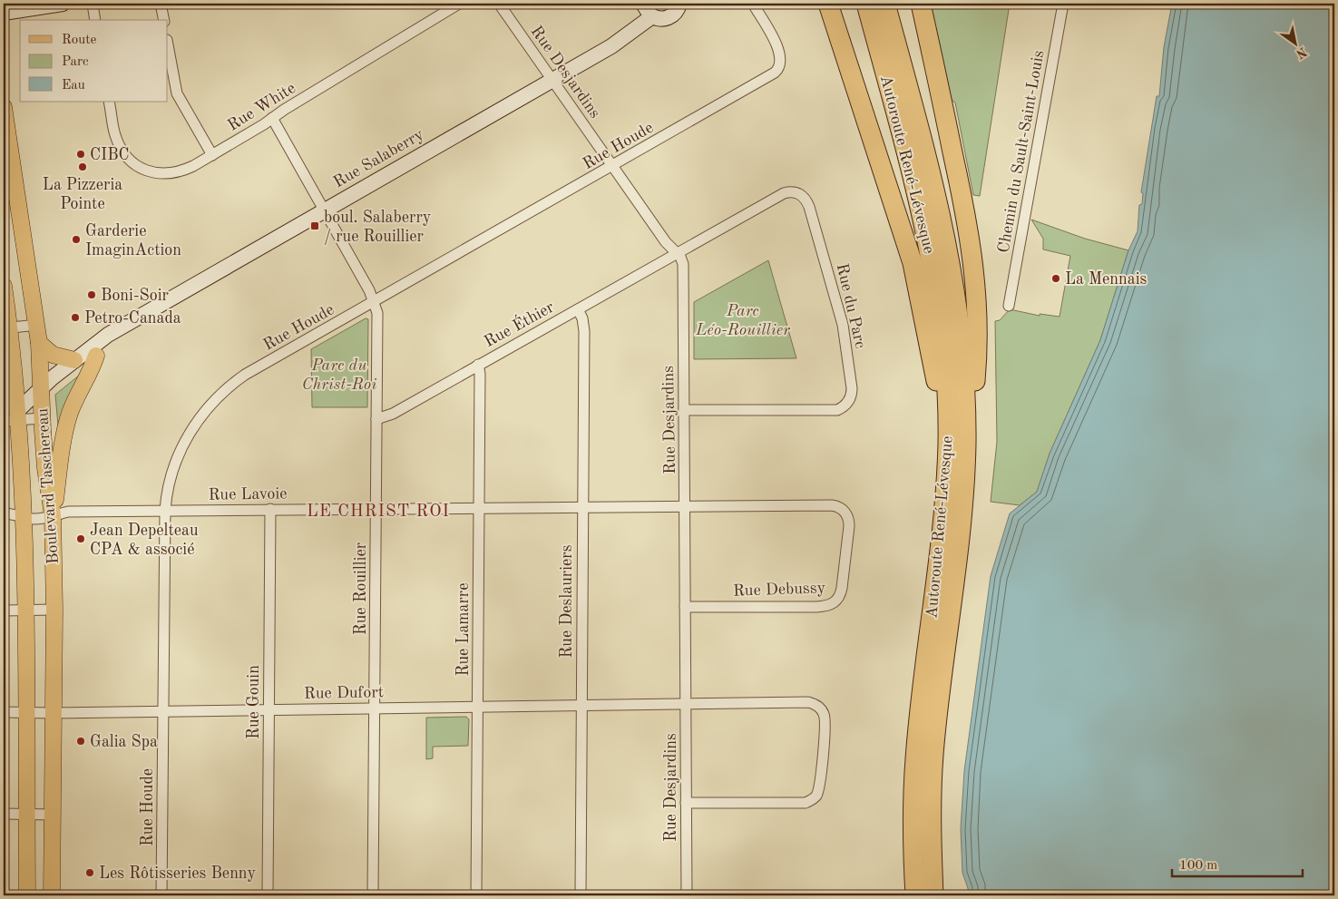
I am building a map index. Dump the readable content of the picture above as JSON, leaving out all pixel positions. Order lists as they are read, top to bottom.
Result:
{
  "streets": {
    "highway": ["Autoroute René-Lévesque"],
    "main road": ["Boulevard Taschereau"],
    "street": [
      "Rue Desjardins",
      "Rue White",
      "Rue Houde",
      "Chemin du Sault-Saint-Louis",
      "Rue Salaberry",
      "Rue du Parc",
      "Rue Éthier",
      "Rue Lavoie",
      "Rue Rouillier",
      "Rue Debussy",
      "Rue Deslauriers",
      "Rue Lamarre",
      "Rue Dufort",
      "Rue Gouin"
    ]
  },
  "crossings": [
    ["Rue Desjardins", "Rue Houde"],
    ["Rue Desjardins", "Rue Salaberry"],
    ["Rue Desjardins", "Rue du Parc"],
    ["Rue Desjardins", "Rue Éthier"],
    ["Rue Desjardins", "Rue Lavoie"],
    ["Rue Desjardins", "Rue Debussy"],
    ["Rue Desjardins", "Rue Dufort"],
    ["Rue White", "Rue Rouillier"],
    ["Rue Houde", "Rue Lavoie"],
    ["Rue Houde", "Rue Rouillier"],
    ["Rue Houde", "Rue Dufort"],
    ["Rue Salaberry", "Boulevard Taschereau"],
    ["Rue Salaberry", "Rue Rouillier"],
    ["Rue du Parc", "Rue Éthier"],
    ["Rue Éthier", "Rue Rouillier"],
    ["Rue Éthier", "Rue Deslauriers"],
    ["Rue Éthier", "Rue Lamarre"],
    ["Boulevard Taschereau", "Rue Lavoie"],
    ["Boulevard Taschereau", "Rue Dufort"],
    ["Rue Lavoie", "Rue Rouillier"],
    ["Rue Lavoie", "Rue Debussy"],
    ["Rue Lavoie", "Rue Deslauriers"],
    ["Rue Lavoie", "Rue Lamarre"],
    ["Rue Lavoie", "Rue Gouin"],
    ["Rue Rouillier", "Rue Dufort"],
    ["Rue Deslauriers", "Rue Dufort"],
    ["Rue Lamarre", "Rue Dufort"],
    ["Rue Dufort", "Rue Gouin"]
  ],
  "districts": ["LE CHRIST ROI"],
  "parks": ["Parc Léo-Rouillier", "Parc du Christ-Roi"],
  "places": {
    "other": [
      "CIBC",
      "La Pizzeria Pointe",
      "Garderie ImaginAction",
      "La Mennais",
      "Boni-Soir",
      "Petro-Canada",
      "Jean Depelteau CPA & associé",
      "Galia Spa",
      "Les Rôtisseries Benny"
    ],
    "transit": ["boul. Salaberry / rue Rouillier"]
  },
  "legend": ["Route", "Parc", "Eau"],
  "scale_bar": "100 m",
  "north": "bottom right"
}
